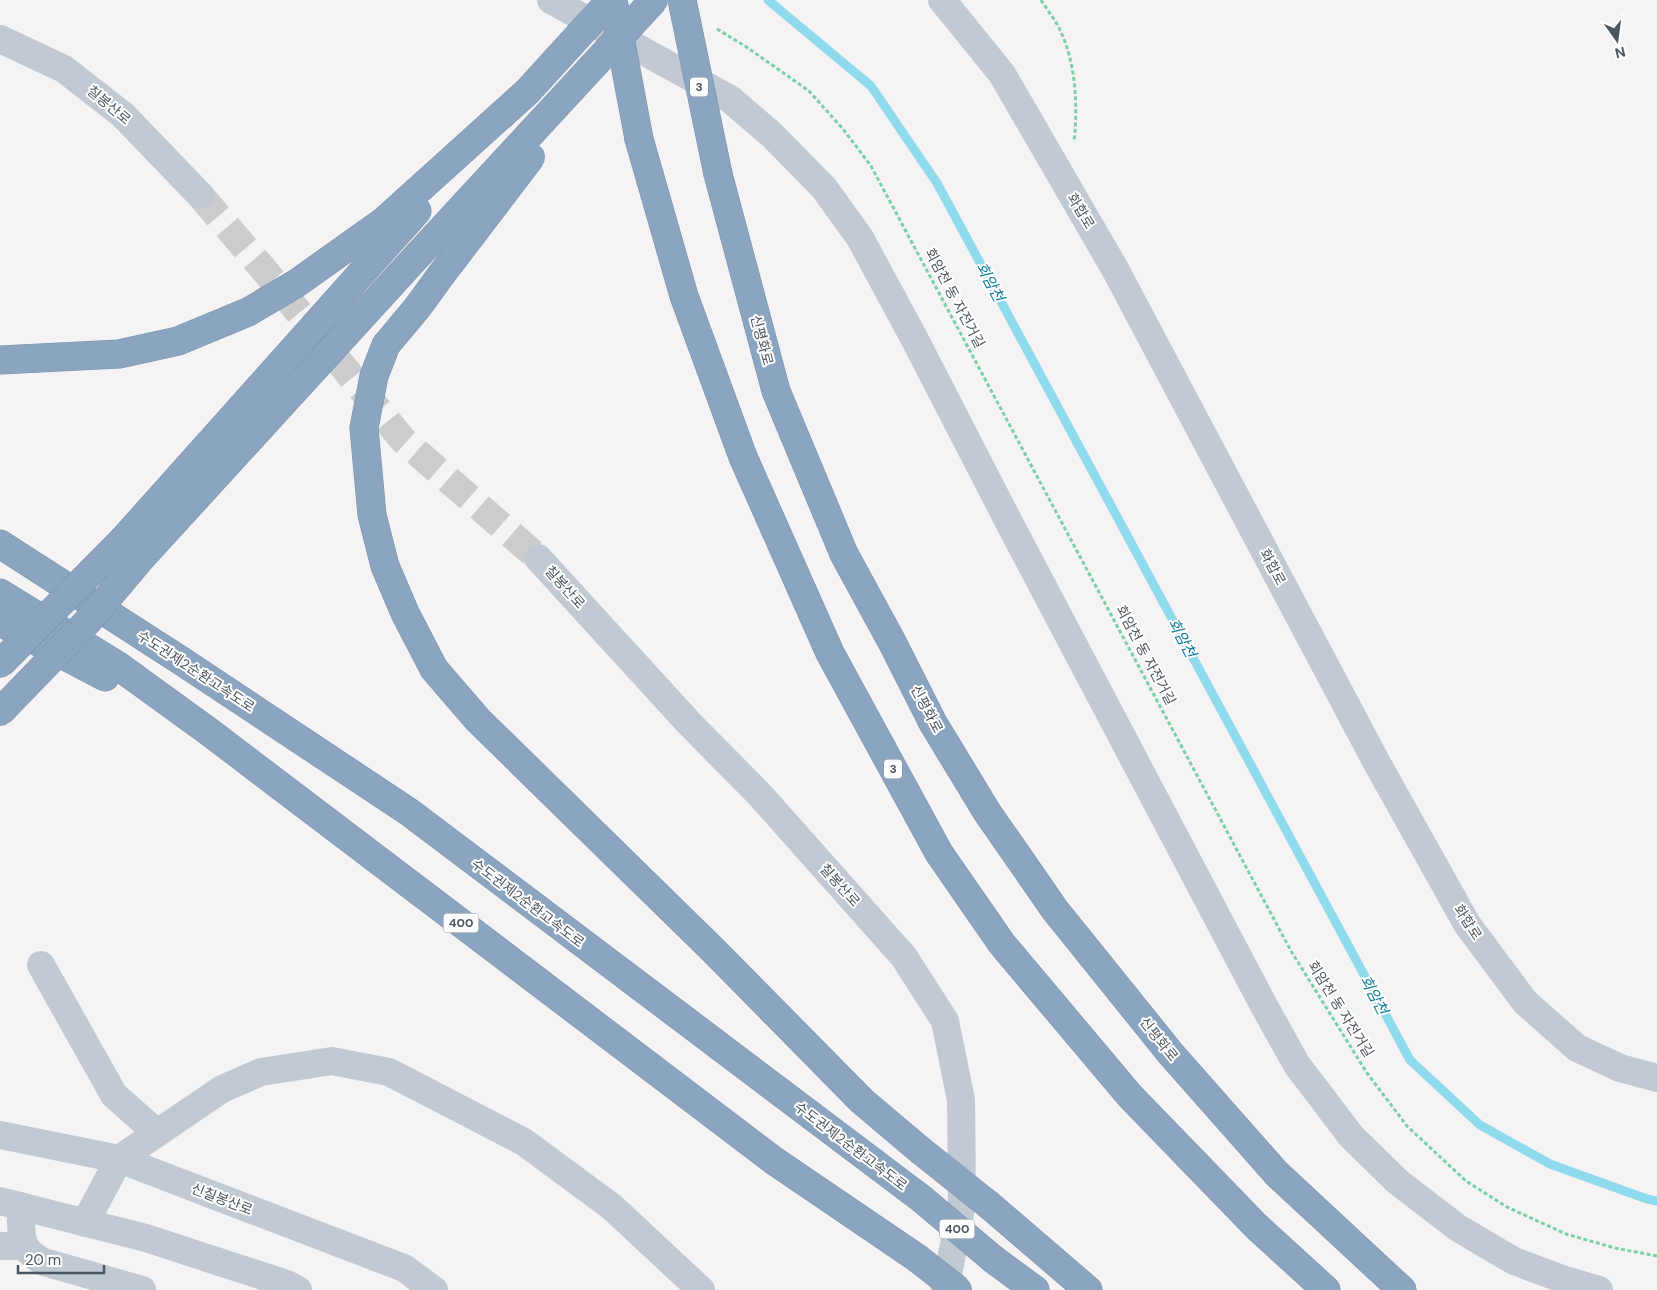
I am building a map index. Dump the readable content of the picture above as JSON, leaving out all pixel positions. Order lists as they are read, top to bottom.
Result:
{
  "streets": {
    "highway": [
      "3",
      "신평화로",
      "수도권제2순환고속도로",
      "400"
    ],
    "street": ["칠봉산로", "화합로", "신칠봉산로"],
    "path": ["회암천 동 자전거길"]
  },
  "water": ["회암천"],
  "scale_bar": "20 m",
  "north": "bottom"
}
